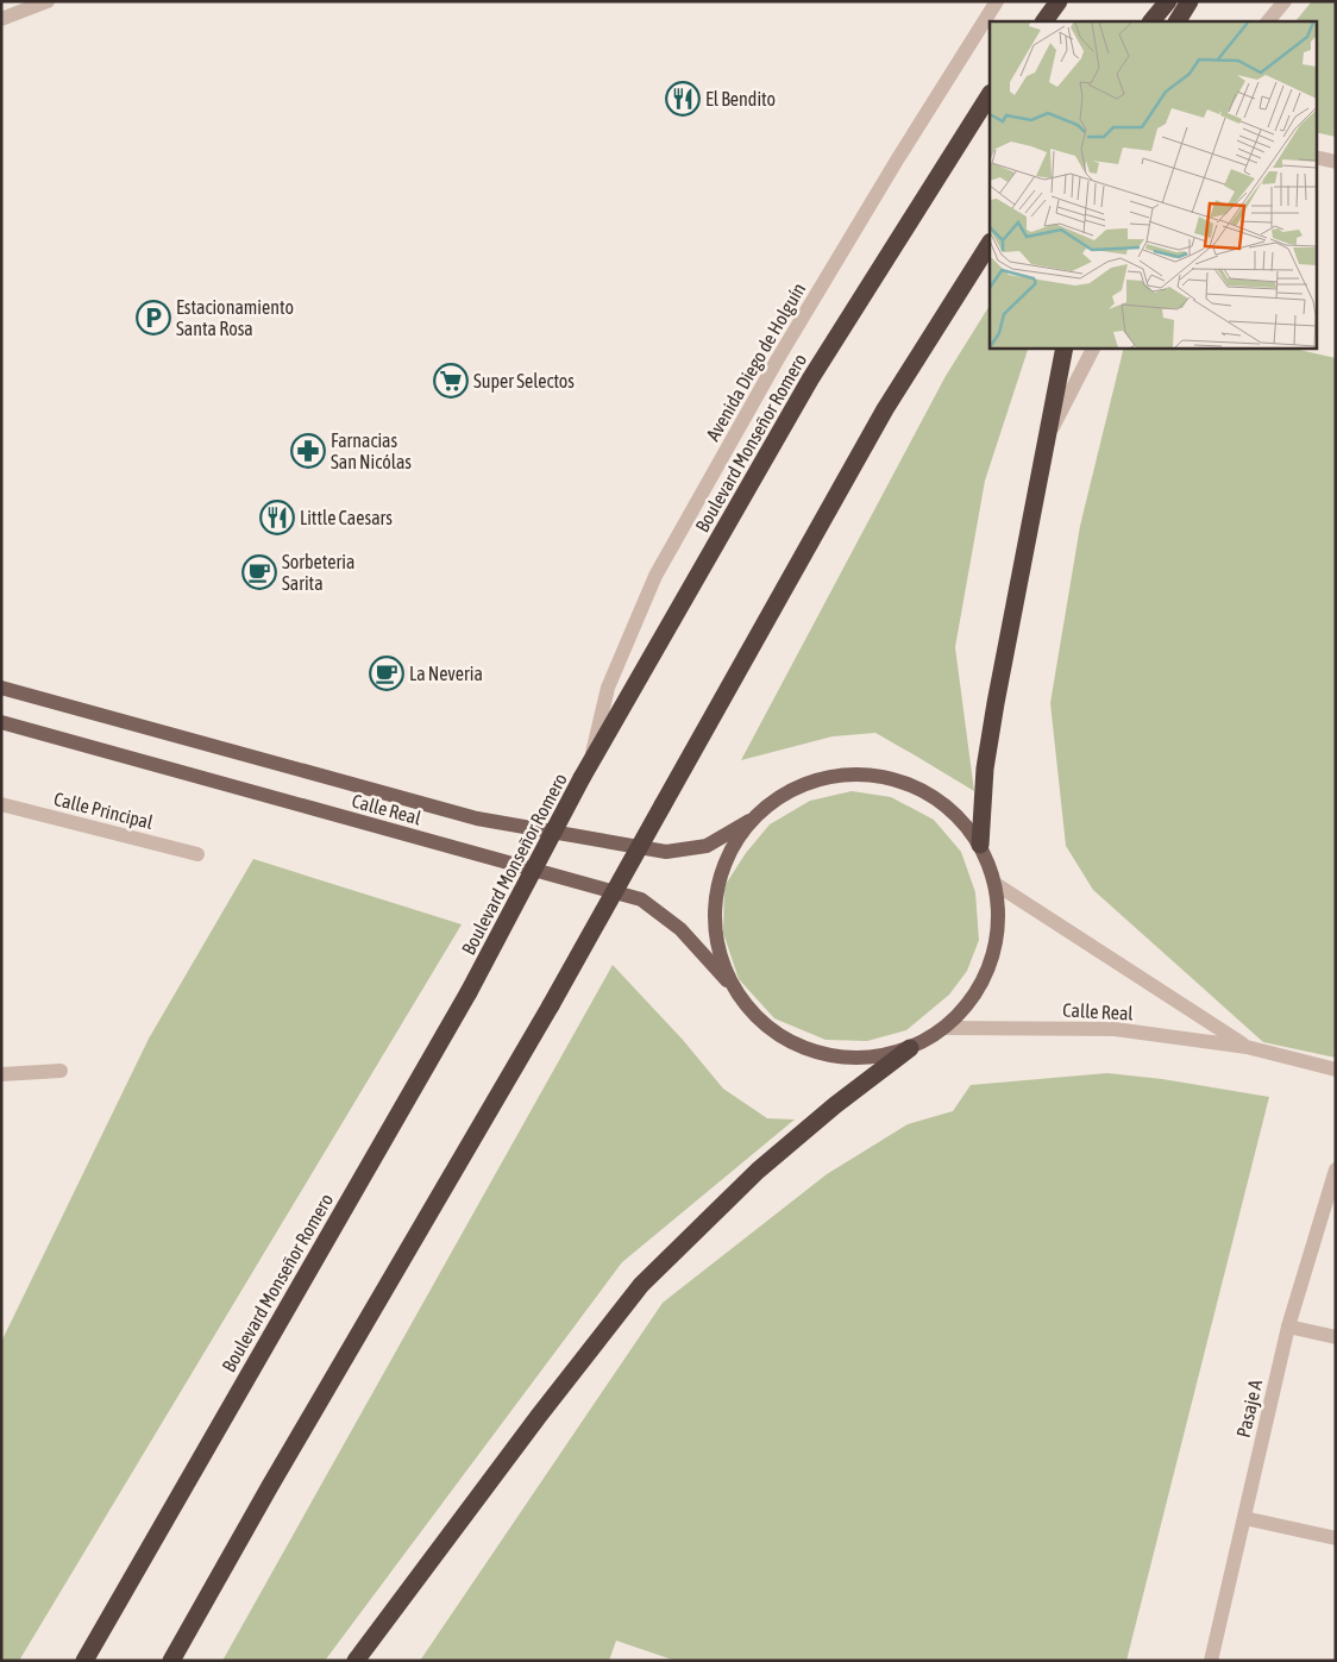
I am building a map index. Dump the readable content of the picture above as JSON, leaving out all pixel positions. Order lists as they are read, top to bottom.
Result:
{
  "streets": {
    "highway": ["Boulevard Monseñor Romero"],
    "main road": ["Calle Real"],
    "street": ["Avenida Diego de Holguín", "Calle Principal", "Pasaje A"]
  },
  "crossings": [
    ["Avenida Diego de Holguín", "Boulevard Monseñor Romero"]
  ],
  "places": {
    "restaurant": ["El Bendito", "Little Caesars"],
    "parking": ["Estacionamiento Santa Rosa"],
    "supermarket": ["Super Selectos"],
    "pharmacy": ["Farnacias San Nicólas"],
    "cafe": ["Sorbeteria Sarita", "La Neveria"]
  }
}
